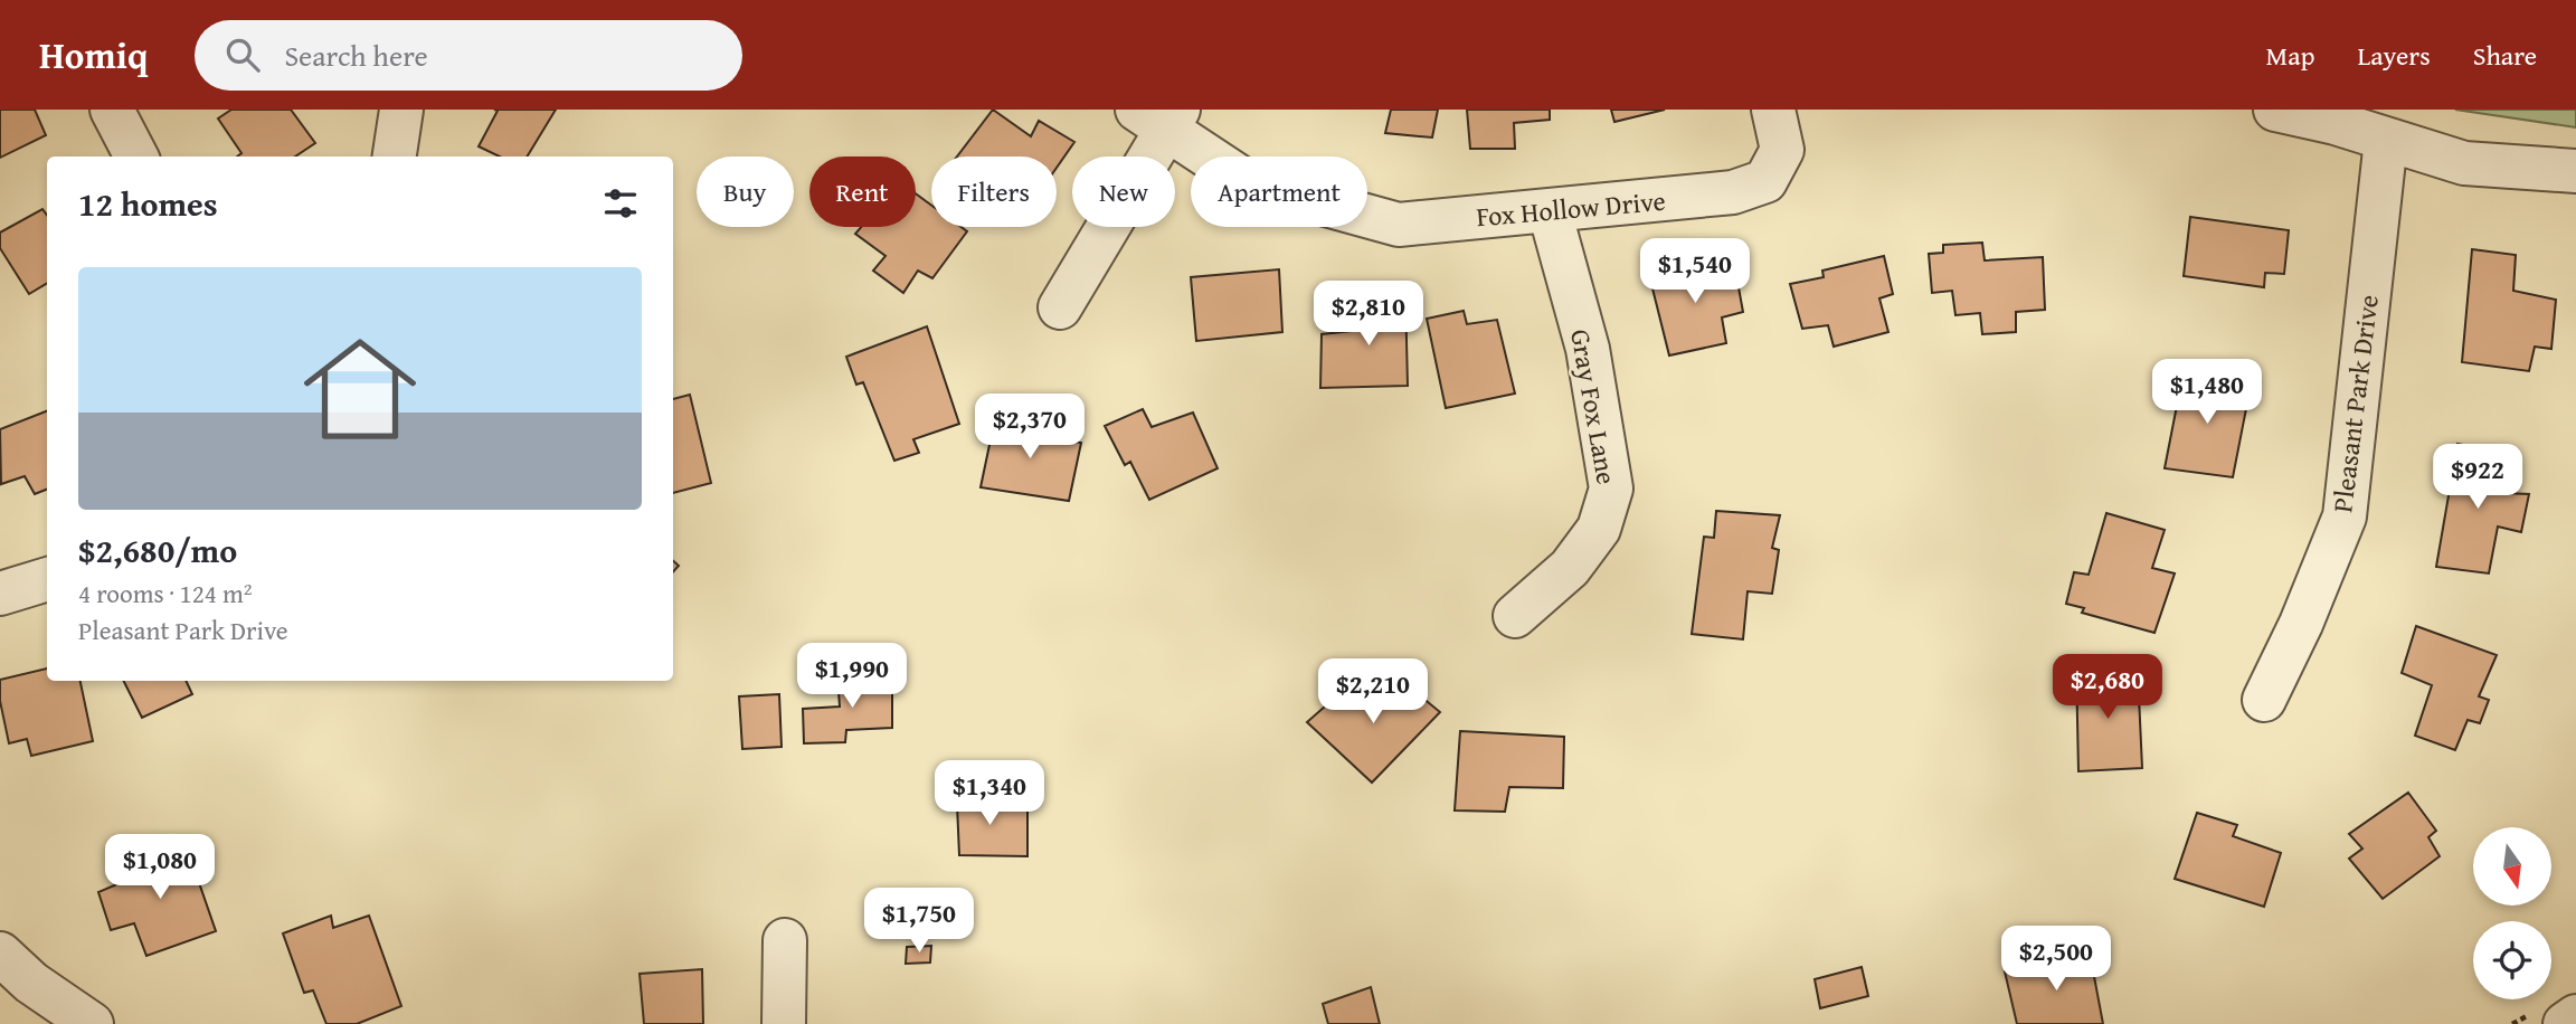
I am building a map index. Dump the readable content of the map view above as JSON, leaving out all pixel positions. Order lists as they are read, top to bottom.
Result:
{
  "streets": {
    "street": ["Fox Hollow Drive", "Pleasant Park Drive", "Gray Fox Lane"]
  },
  "crossings": [
    ["Fox Hollow Drive", "Gray Fox Lane"]
  ],
  "north": "bottom",
  "page": {
    "header": "Homiq",
    "search": "Search here",
    "nav": ["Map", "Layers", "Share"],
    "chip": [
      "Buy",
      "Rent",
      "Filters",
      "New",
      "Apartment"
    ],
    "heading": "12 homes",
    "price": [
      "$1,540",
      "$2,810",
      "$1,480",
      "$2,370",
      "$922",
      "$1,990",
      "$2,680",
      "$2,210",
      "$1,340",
      "$1,080",
      "$1,750",
      "$2,500"
    ],
    "list": [
      {
        "name": "$2,680/mo",
        "note": "4 rooms · 124 m² · Pleasant Park Drive"
      }
    ]
  }
}
